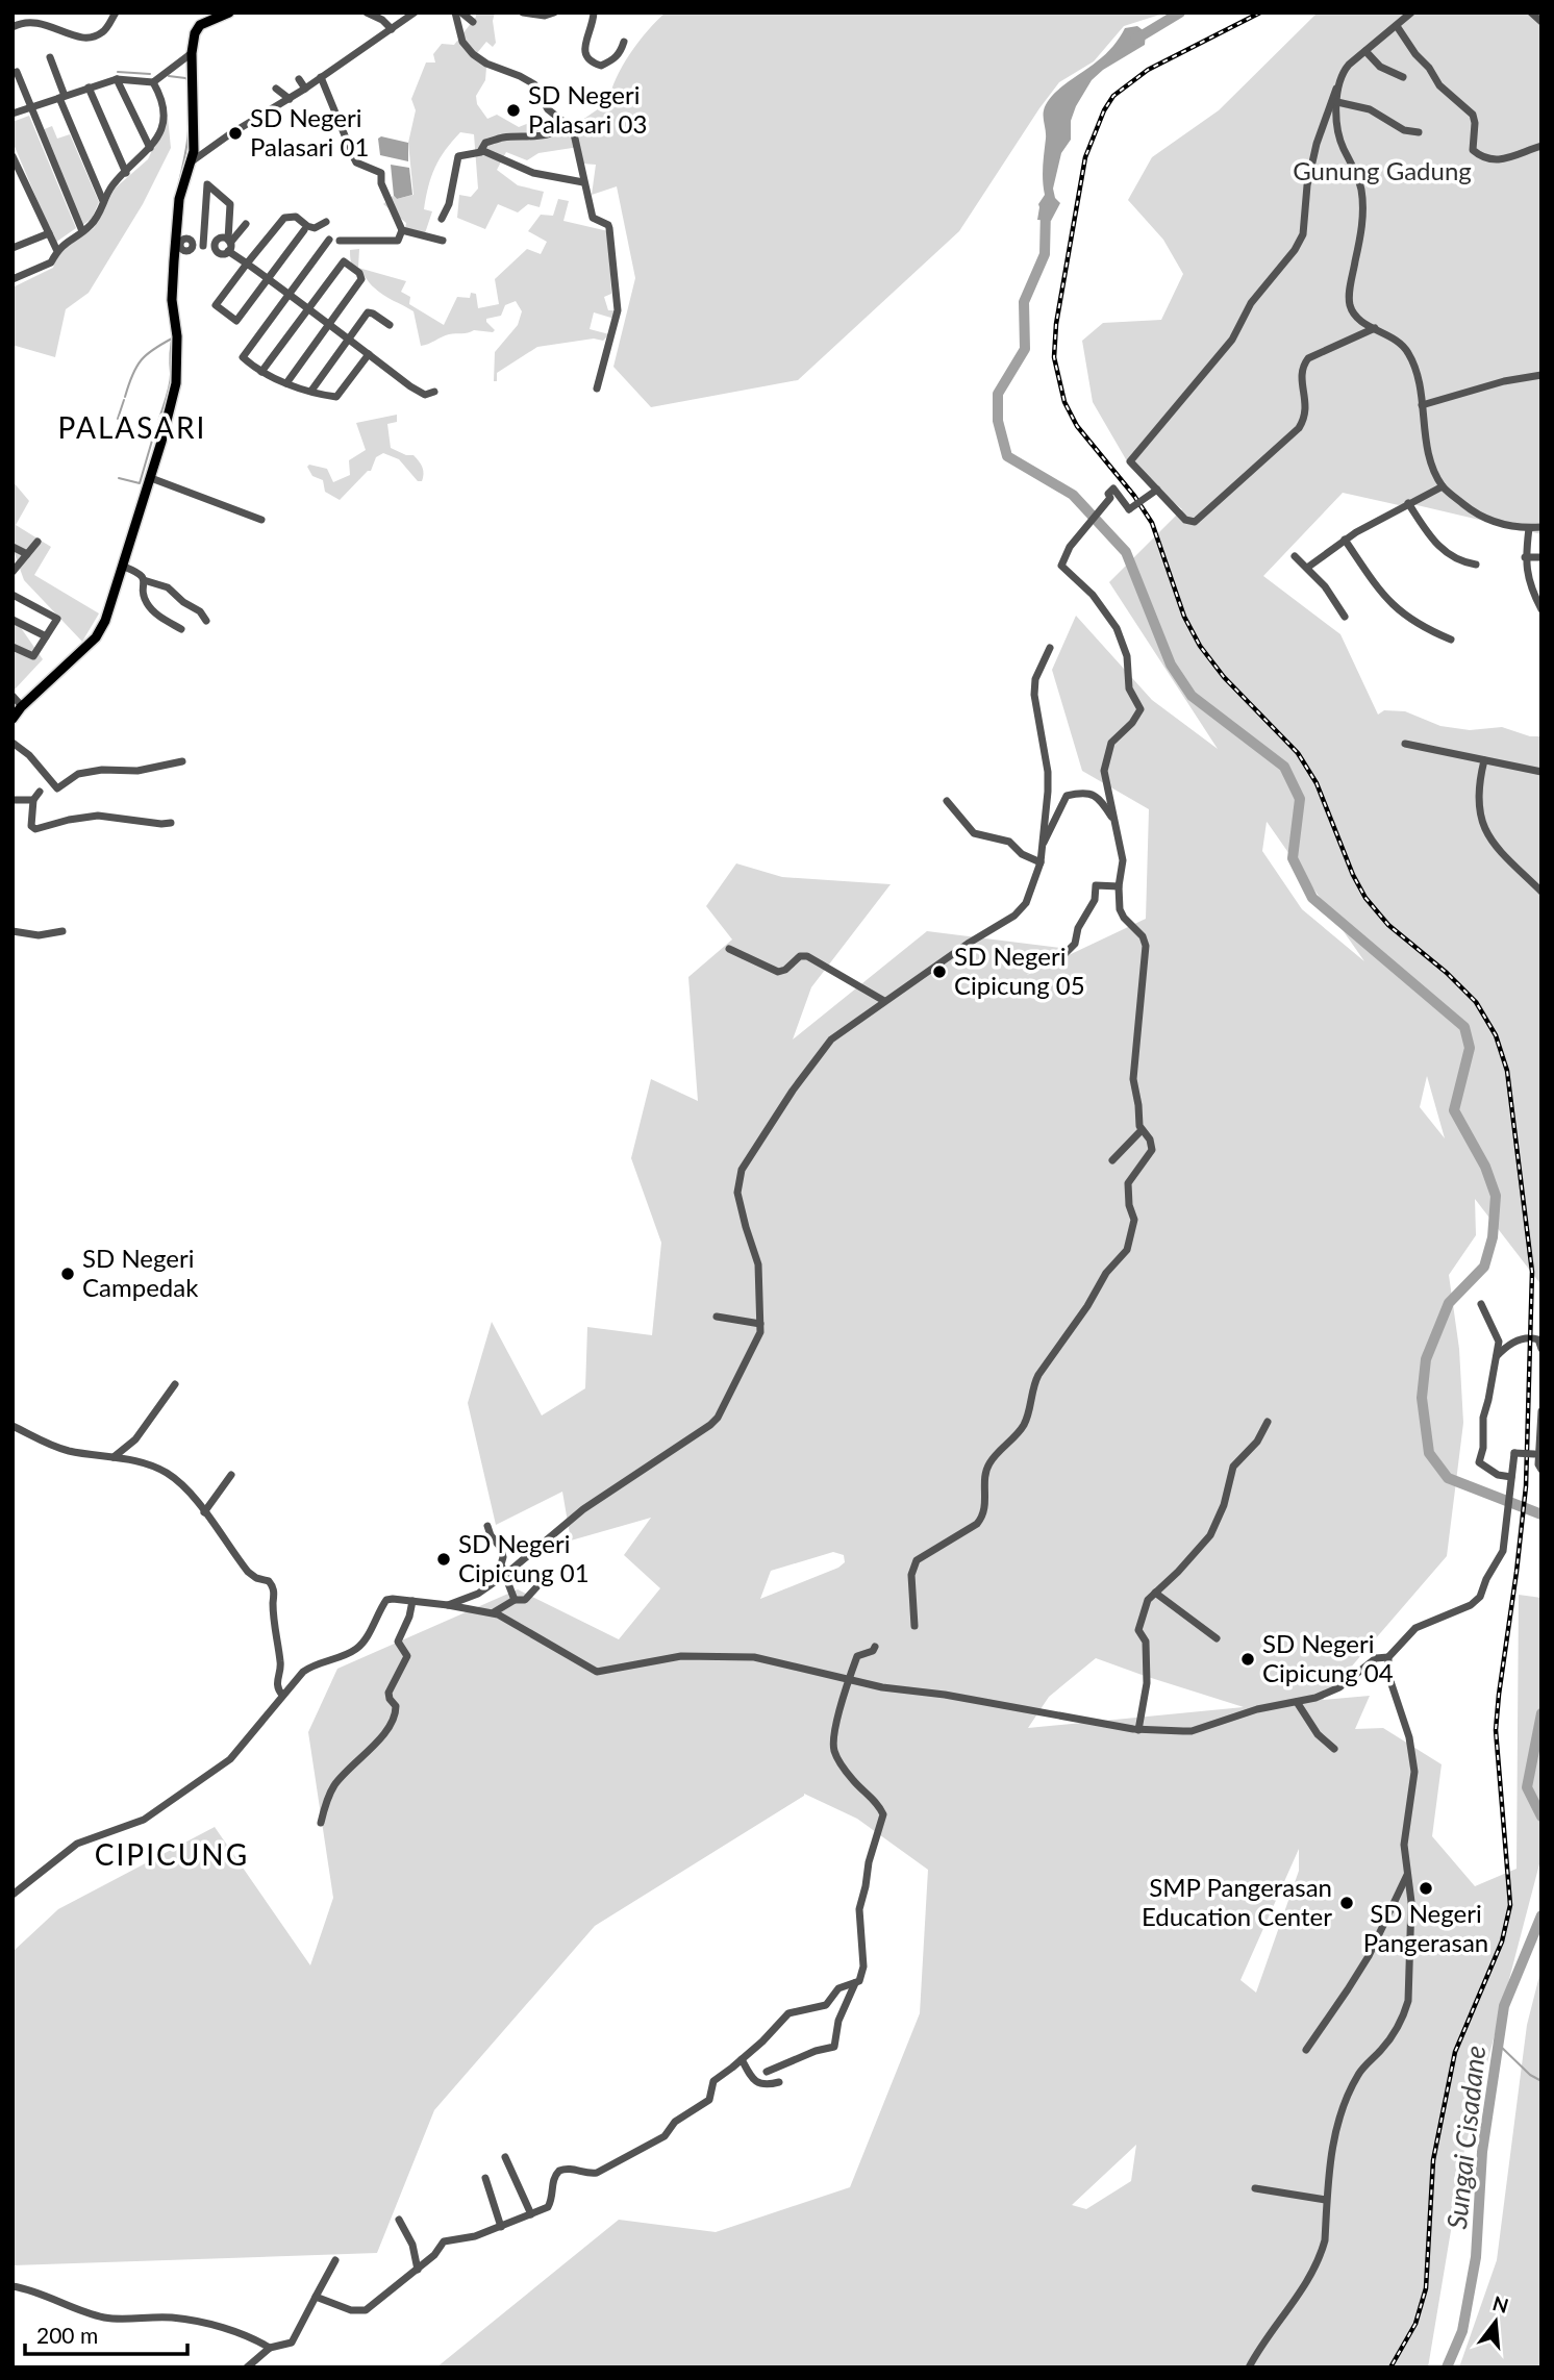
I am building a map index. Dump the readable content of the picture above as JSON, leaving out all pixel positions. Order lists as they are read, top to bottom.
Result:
{
  "districts": ["PALASARI", "CIPICUNG"],
  "water": ["Sungai Cisadane"],
  "parks": ["Gunung Gadung"],
  "places": [
    "SD Negeri Palasari 03",
    "SD Negeri Palasari 01",
    "SD Negeri Cipicung 05",
    "SD Negeri Campedak",
    "SD Negeri Cipicung 01",
    "SD Negeri Cipicung 04",
    "SD Negeri Pangerasan",
    "SMP Pangerasan Education Center"
  ],
  "scale_bar": "200 m",
  "north": "top"
}
